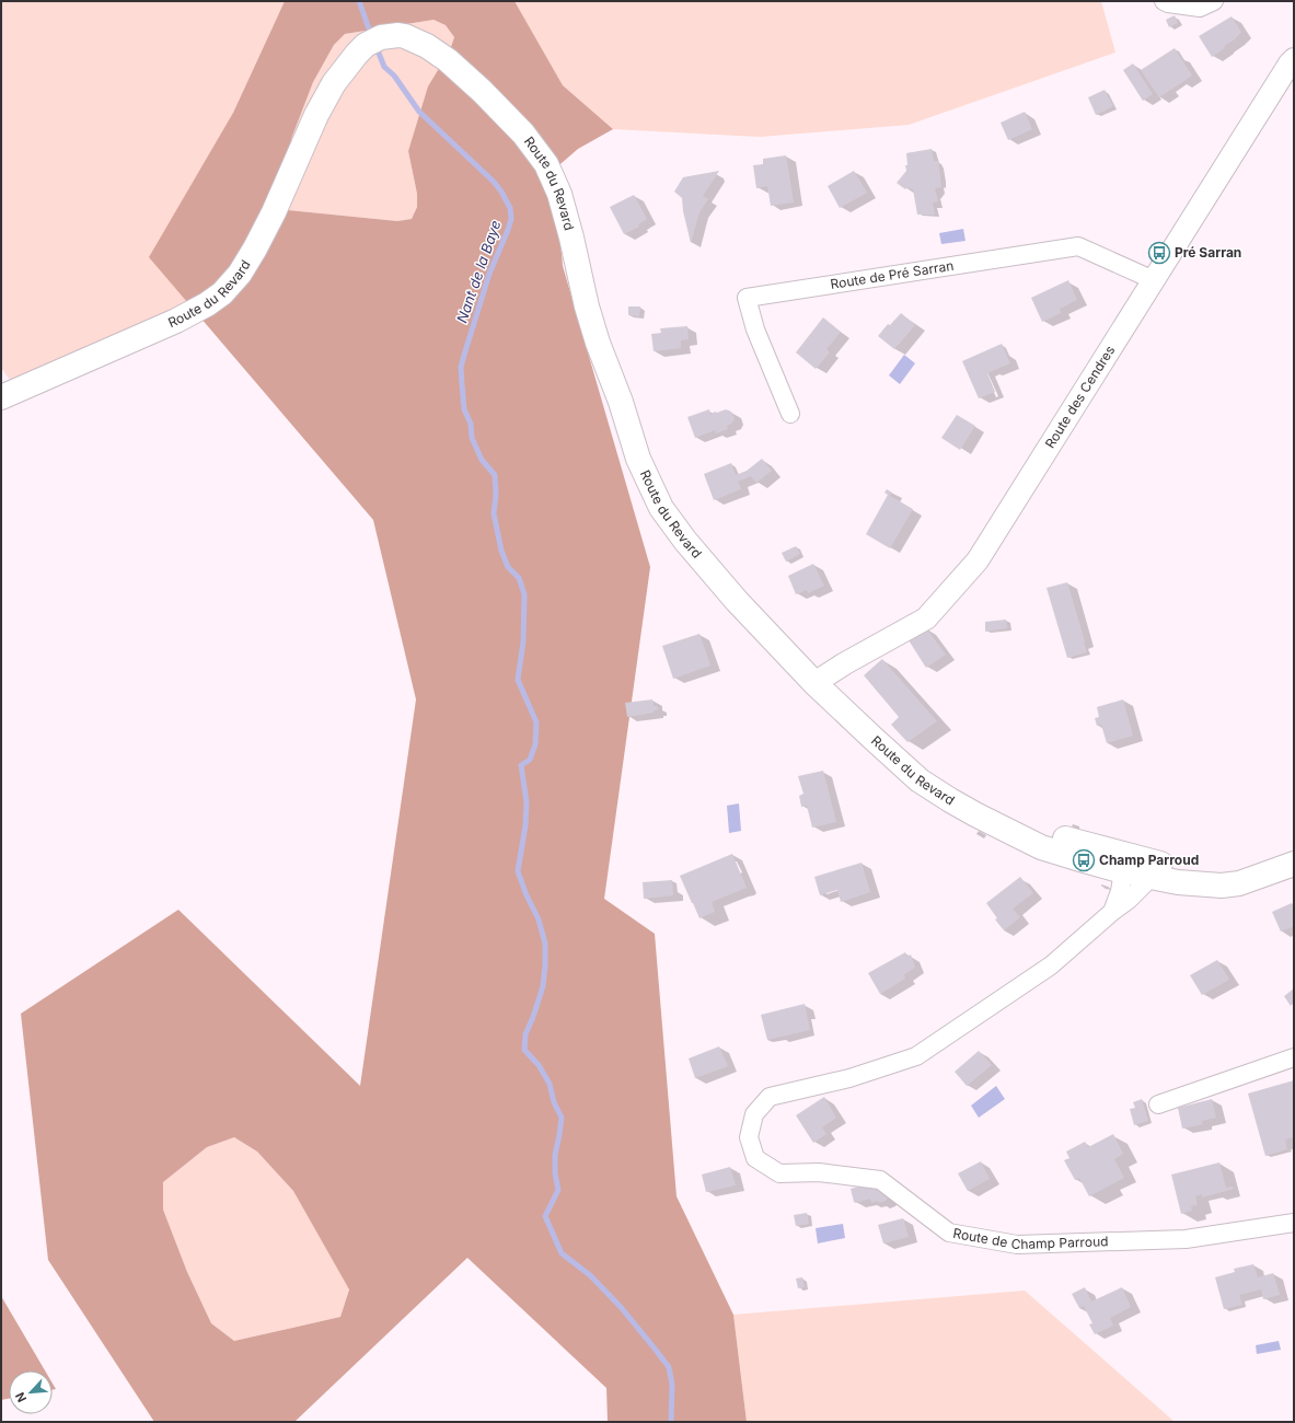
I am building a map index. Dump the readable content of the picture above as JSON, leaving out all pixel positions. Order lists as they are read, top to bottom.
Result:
{
  "streets": {
    "main road": ["Route du Revard"],
    "street": ["Route de Pré Sarran", "Route des Cendres", "Route de Champ Parroud"]
  },
  "crossings": [
    ["Route du Revard", "Route des Cendres"],
    ["Route du Revard", "Route de Champ Parroud"],
    ["Route de Pré Sarran", "Route des Cendres"]
  ],
  "water": ["Nant de la Baye"],
  "places": {
    "bus stop": ["Pré Sarran", "Champ Parroud"]
  },
  "north": "bottom left"
}
